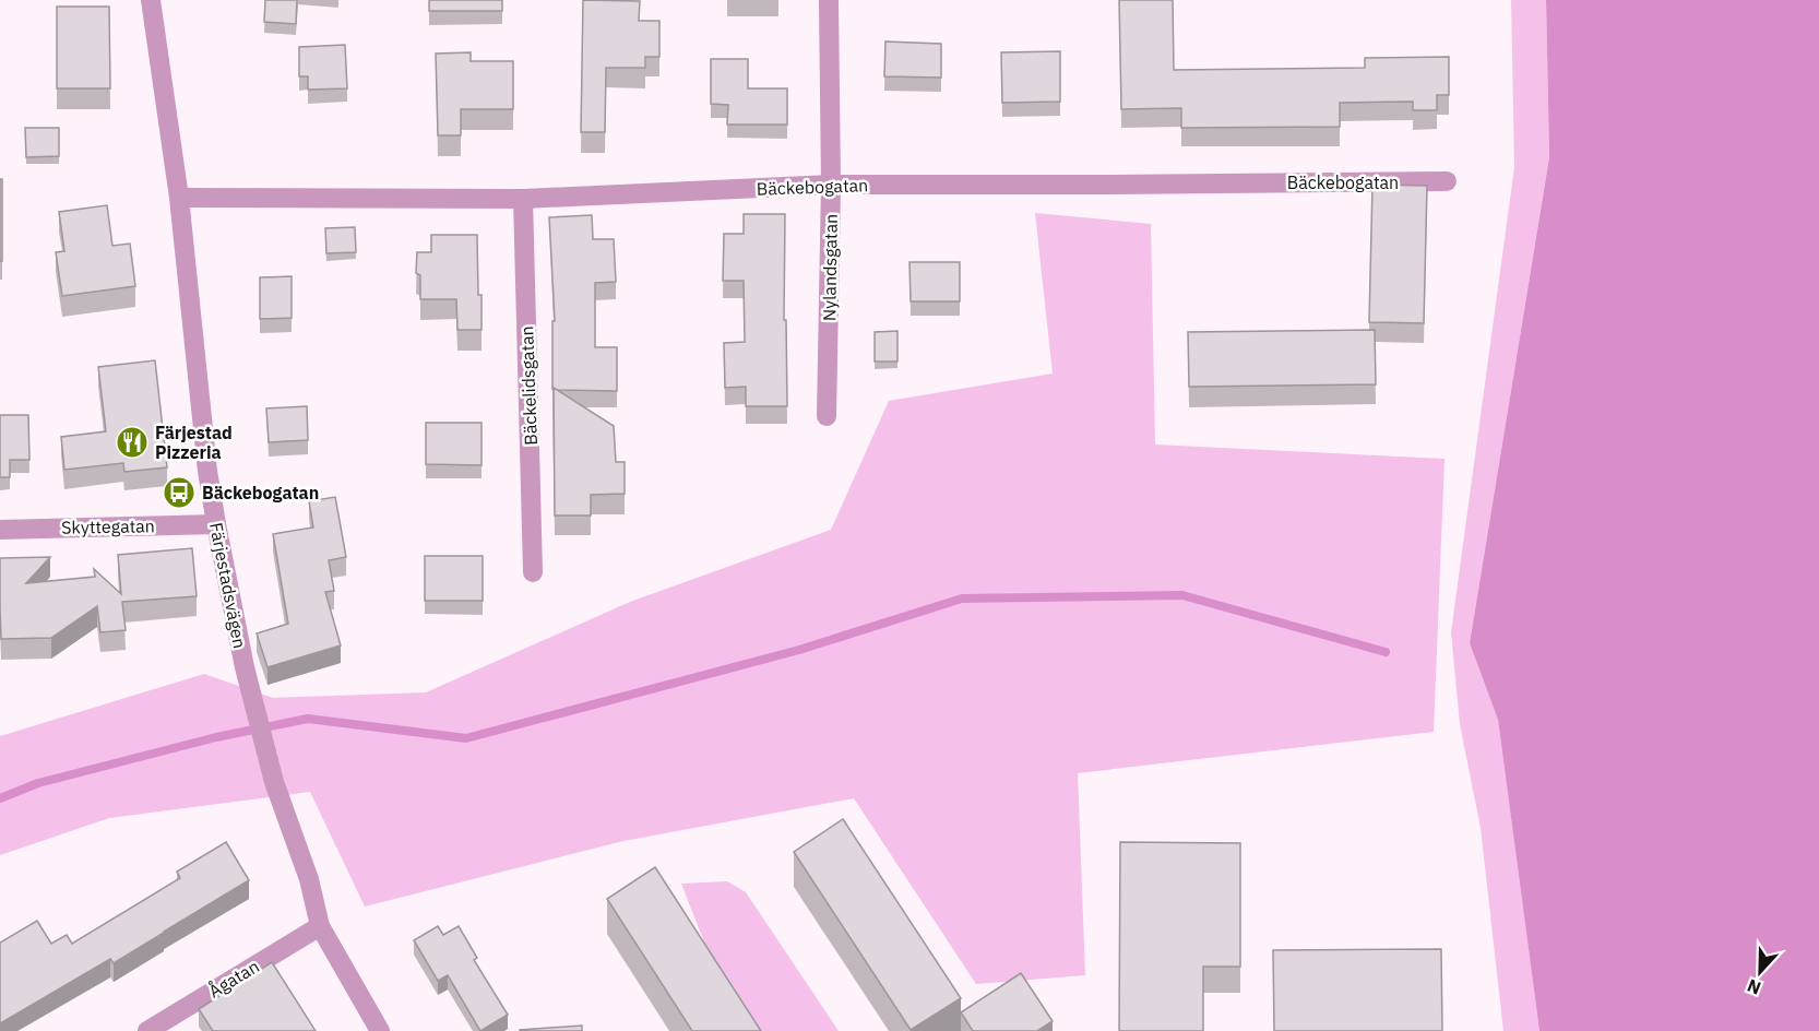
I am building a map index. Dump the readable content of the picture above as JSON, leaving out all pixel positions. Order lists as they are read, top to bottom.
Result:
{
  "streets": {
    "street": [
      "Bäckebogatan",
      "Nylandsgatan",
      "Bäckelidsgatan",
      "Skyttegatan",
      "Färjestadsvägen",
      "Ågatan"
    ]
  },
  "crossings": [
    ["Bäckebogatan", "Nylandsgatan"],
    ["Bäckebogatan", "Bäckelidsgatan"],
    ["Bäckebogatan", "Färjestadsvägen"],
    ["Skyttegatan", "Färjestadsvägen"],
    ["Färjestadsvägen", "Ågatan"]
  ],
  "places": {
    "restaurant": ["Färjestad Pizzeria"],
    "bus stop": ["Bäckebogatan"]
  },
  "north": "bottom"
}
